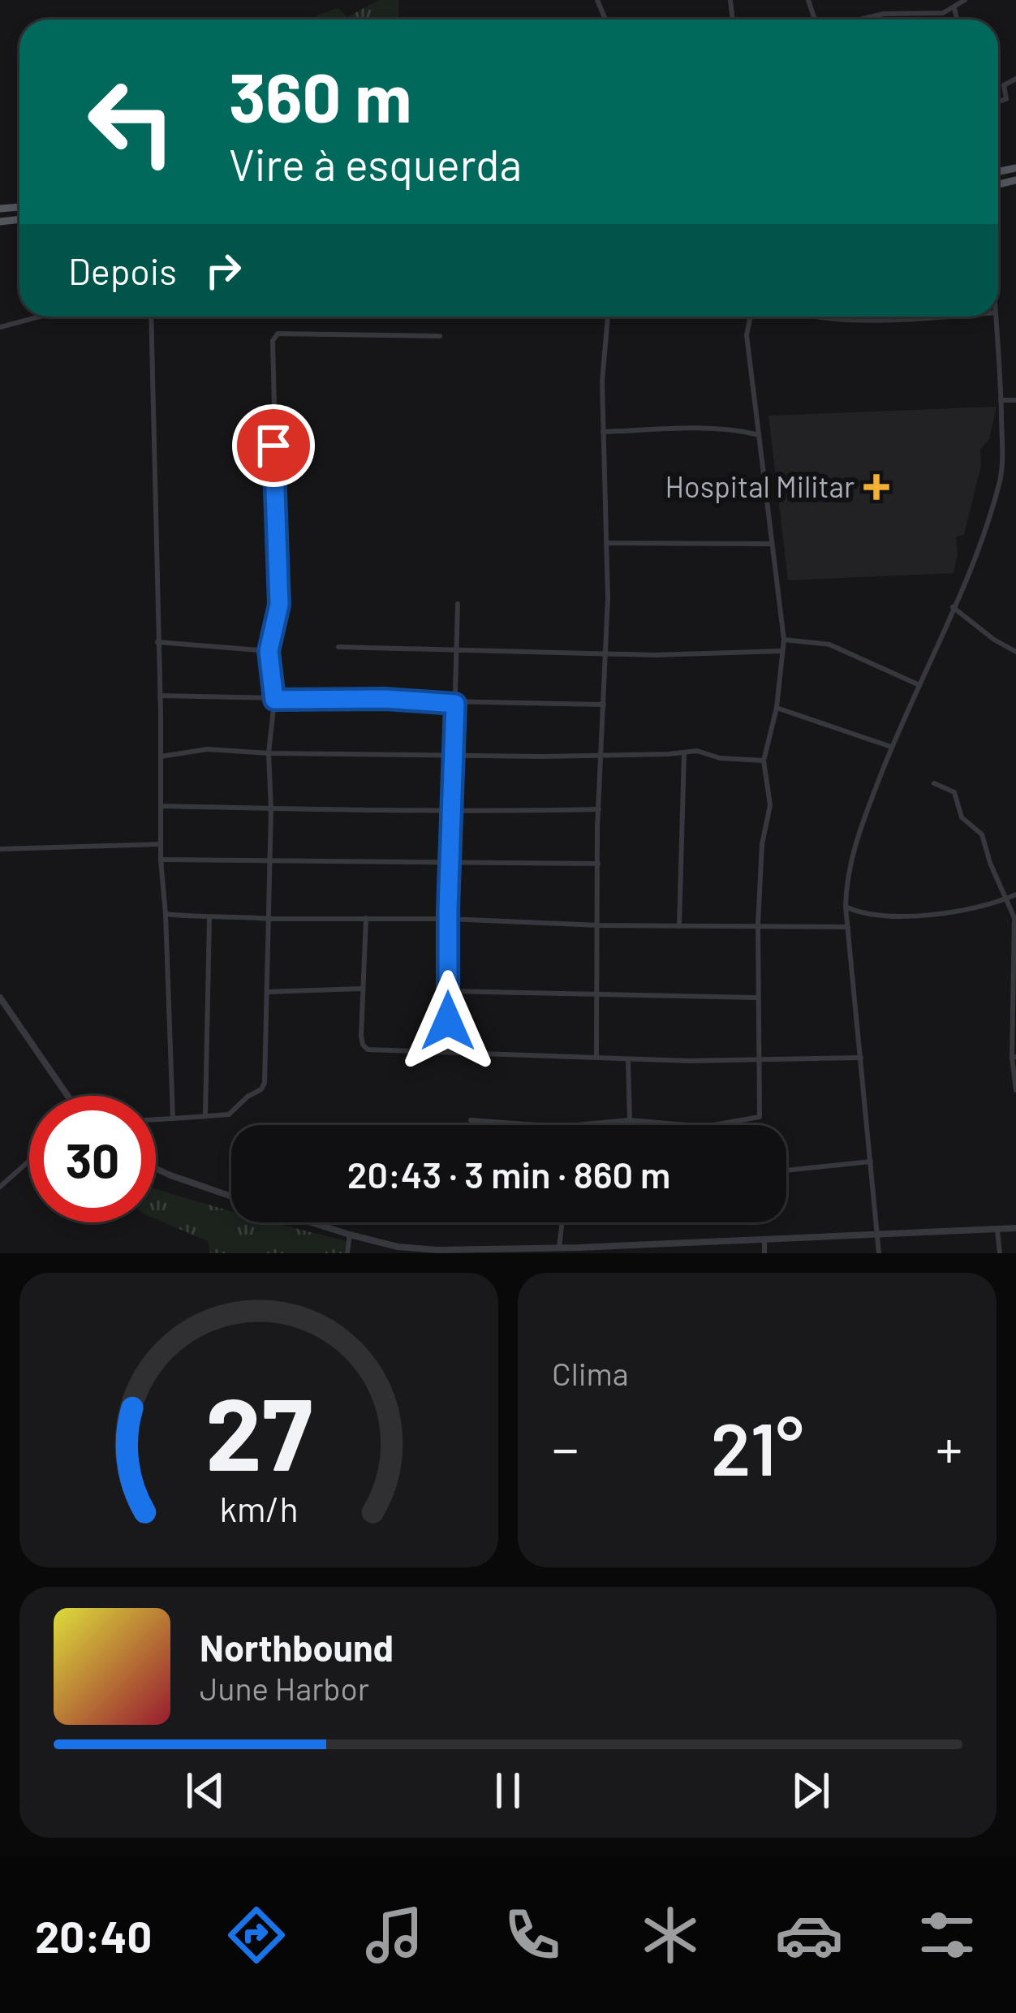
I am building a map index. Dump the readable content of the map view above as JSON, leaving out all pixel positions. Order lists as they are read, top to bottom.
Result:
{
  "places": {
    "health": ["Hospital Militar"]
  },
  "page": {
    "turn": ["360 m", "Vire à esquerda"],
    "then": "Depois",
    "limit": "30",
    "trip": "20:43 · 3 min · 860 m",
    "tile": "Clima",
    "heat": ["−", "21°", "+"],
    "song": ["Northbound", "June Harbor"],
    "tabs": "20:40",
    "gauge": ["27", "km/h"]
  }
}
